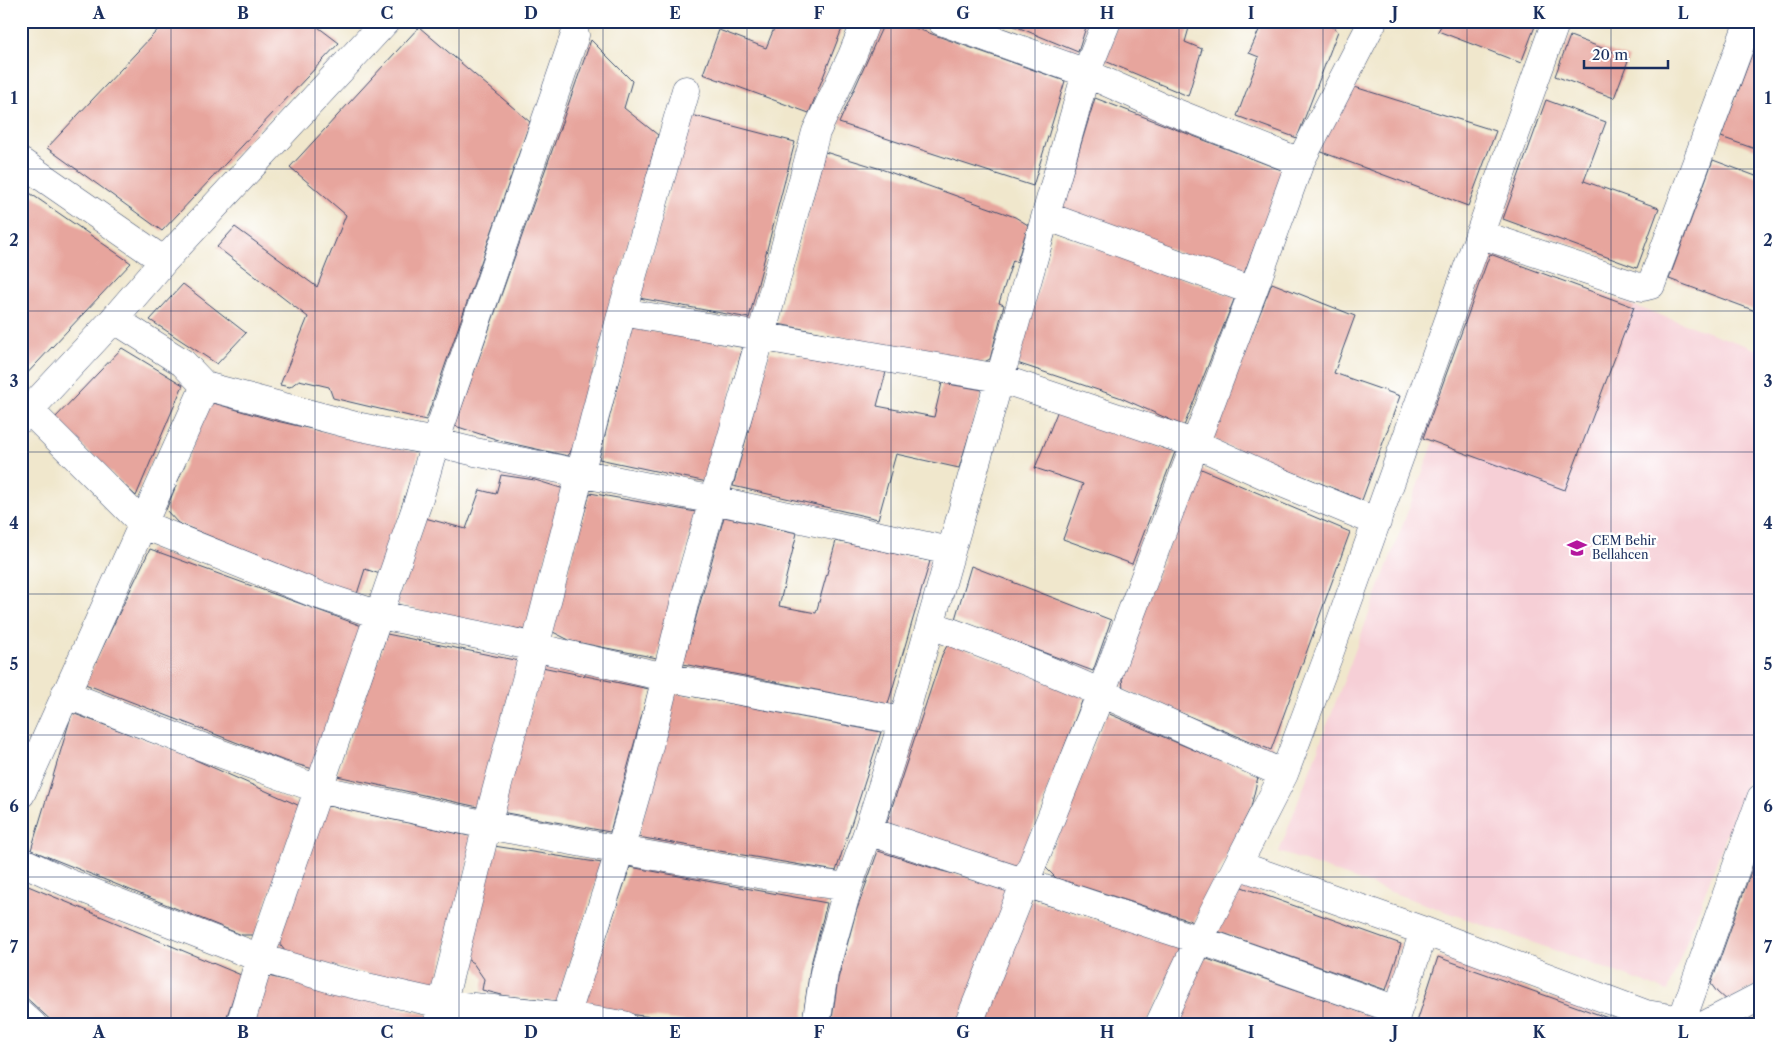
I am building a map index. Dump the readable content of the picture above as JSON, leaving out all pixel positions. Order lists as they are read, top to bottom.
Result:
{
  "places": {
    "school or university": ["CEM Behir Bellahcen"]
  },
  "scale_bar": "20 m",
  "grid": {
    "columns": [
      "A",
      "B",
      "C",
      "D",
      "E",
      "F",
      "G",
      "H",
      "I",
      "J",
      "K",
      "L"
    ],
    "rows": [
      "1",
      "2",
      "3",
      "4",
      "5",
      "6",
      "7"
    ]
  }
}
